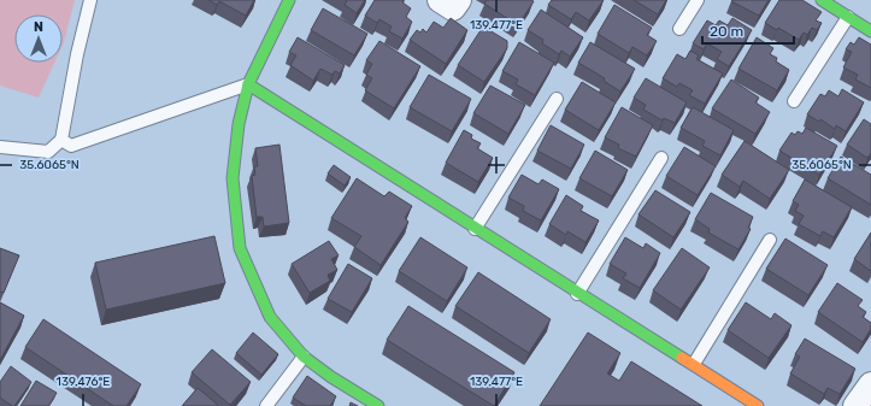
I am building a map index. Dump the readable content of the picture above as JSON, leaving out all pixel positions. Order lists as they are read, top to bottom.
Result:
{
  "scale_bar": "20 m",
  "north": "top",
  "coordinates": ["139.477°E", "35.6065°N", "139.476°E"]
}
